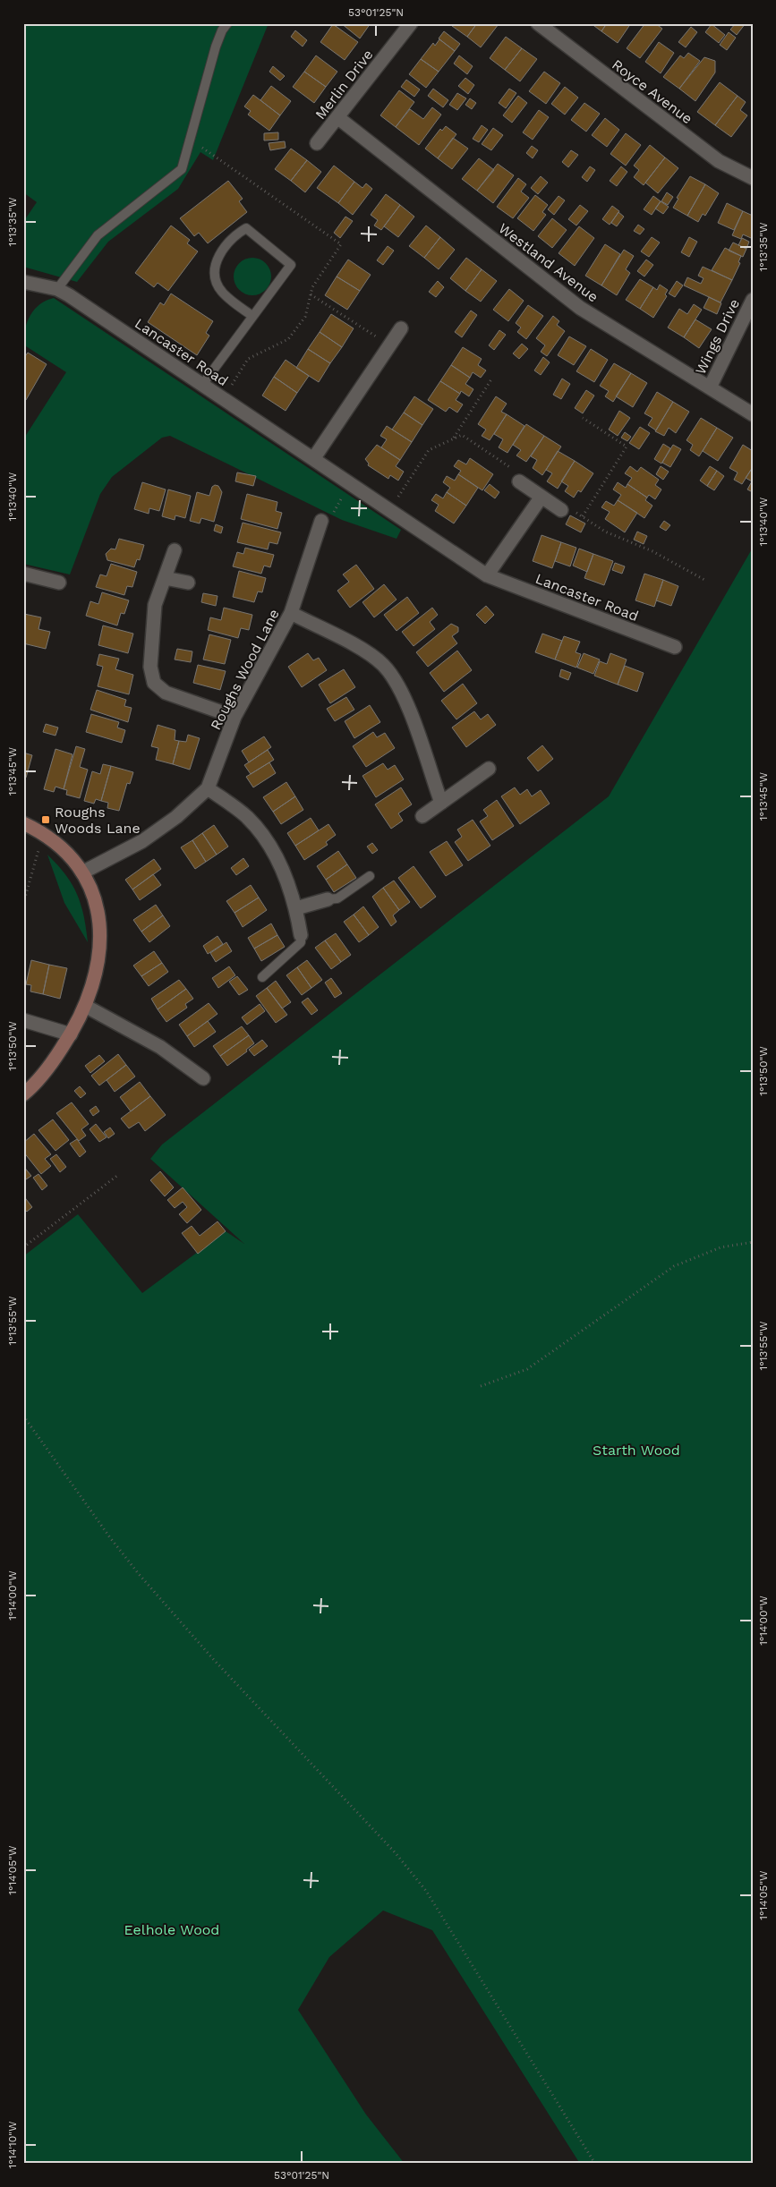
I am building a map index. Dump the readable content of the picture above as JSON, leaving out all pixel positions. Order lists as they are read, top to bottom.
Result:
{
  "streets": {
    "street": [
      "Merlin Drive",
      "Royce Avenue",
      "Westland Avenue",
      "Wings Drive",
      "Lancaster Road",
      "Roughs Wood Lane"
    ]
  },
  "crossings": [
    ["Merlin Drive", "Westland Avenue"],
    ["Westland Avenue", "Wings Drive"]
  ],
  "parks": ["Starth Wood", "Eelhole Wood"],
  "places": {
    "transit": ["Roughs Woods Lane"]
  },
  "coordinates": [
    "53°01'25\"N",
    "1°13'35\"W",
    "1°13'40\"W",
    "1°13'45\"W",
    "1°13'50\"W",
    "1°13'55\"W",
    "1°14'00\"W",
    "1°14'05\"W",
    "1°14'10\"W"
  ]
}
